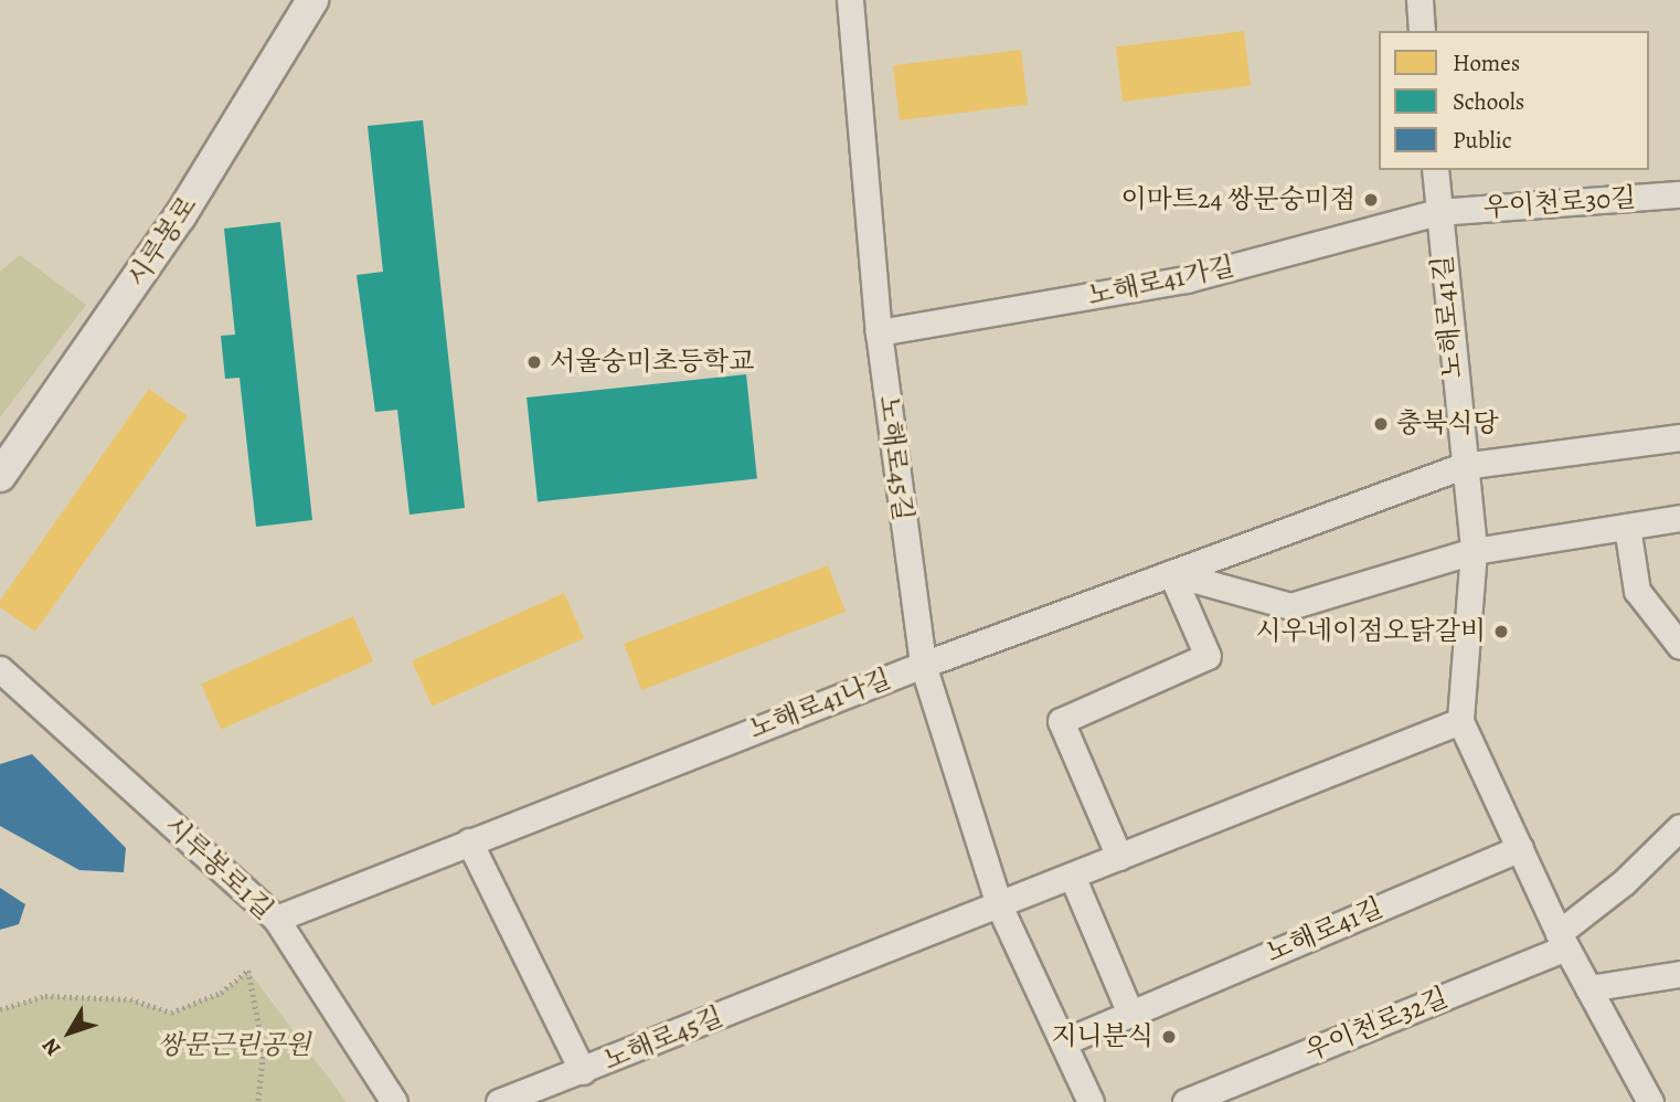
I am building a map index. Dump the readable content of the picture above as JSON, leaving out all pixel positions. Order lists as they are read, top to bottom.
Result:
{
  "streets": {
    "street": [
      "우이천로30길",
      "시루봉로",
      "노해로41가길",
      "노해로41길",
      "노해로45길",
      "노해로41나길",
      "시루봉로1길",
      "우이천로32길"
    ]
  },
  "crossings": [
    ["우이천로30길", "노해로41가길"],
    ["우이천로30길", "노해로41길"],
    ["노해로41가길", "노해로41길"],
    ["노해로41가길", "노해로45길"],
    ["노해로41길", "노해로45길"],
    ["노해로41길", "노해로41나길"],
    ["노해로41길", "우이천로32길"],
    ["노해로45길", "노해로41나길"],
    ["노해로41나길", "시루봉로1길"]
  ],
  "parks": ["쌍문근린공원"],
  "places": [
    "이마트24 쌍문숭미점",
    "서울숭미초등학교",
    "충북식당",
    "시우네이점오닭갈비",
    "지니분식"
  ],
  "legend": ["Homes", "Schools", "Public"],
  "north": "bottom left"
}
